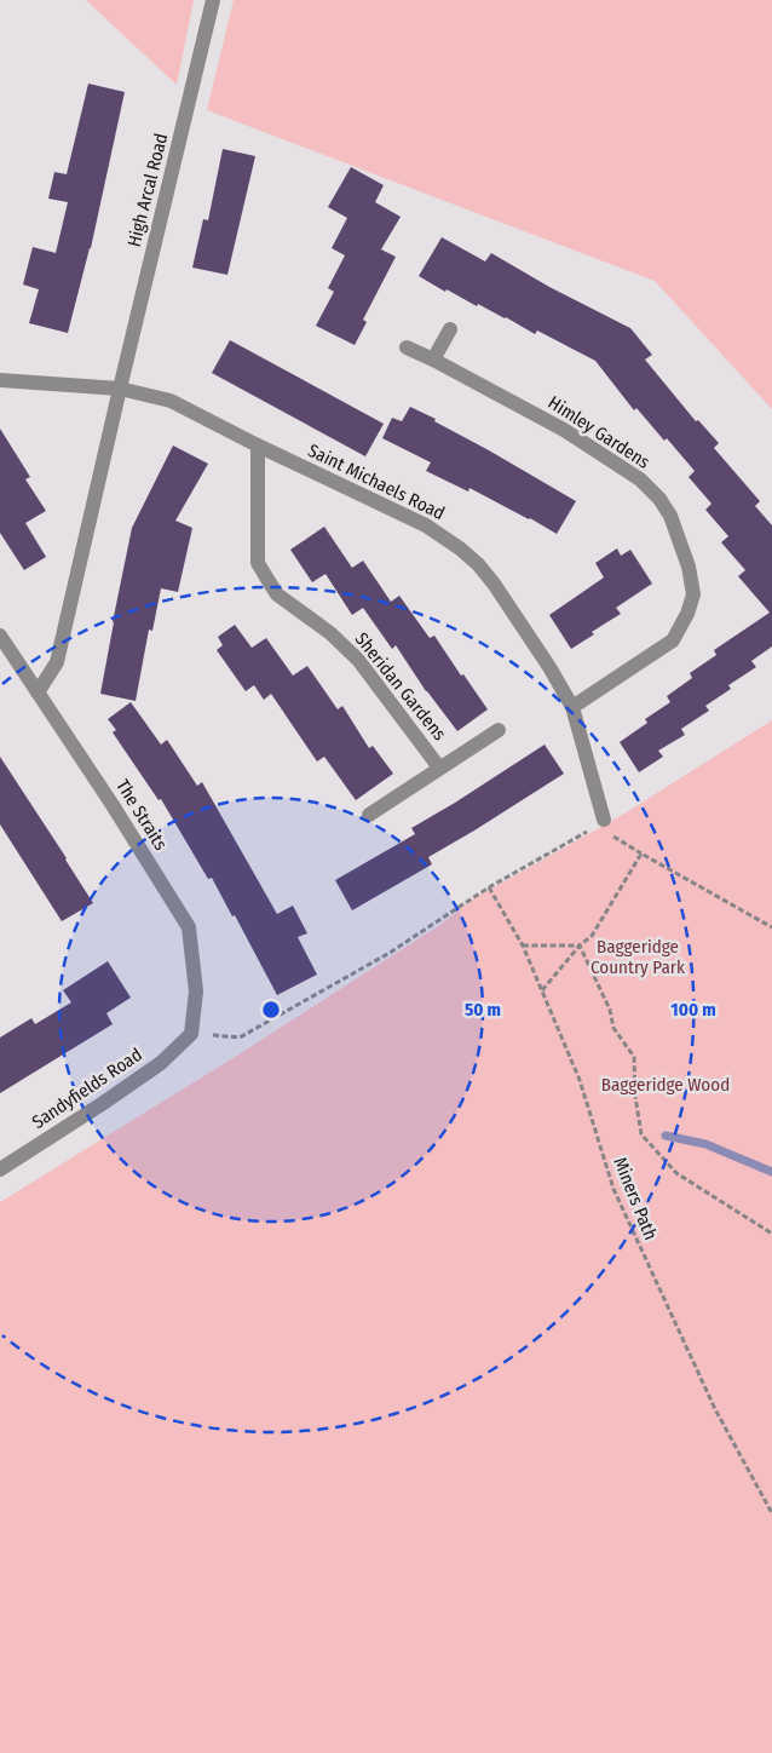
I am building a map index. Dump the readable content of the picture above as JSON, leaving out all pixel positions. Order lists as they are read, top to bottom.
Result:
{
  "streets": {
    "street": [
      "High Arcal Road",
      "Himley Gardens",
      "Saint Michaels Road",
      "Sheridan Gardens",
      "The Straits",
      "Sandyfields Road"
    ],
    "path": ["Miners Path"]
  },
  "crossings": [
    ["High Arcal Road", "Saint Michaels Road"],
    ["High Arcal Road", "The Straits"],
    ["Himley Gardens", "Saint Michaels Road"],
    ["Saint Michaels Road", "Sheridan Gardens"],
    ["The Straits", "Sandyfields Road"]
  ],
  "parks": ["Baggeridge Country Park", "Baggeridge Wood"],
  "rings": ["50 m", "100 m"]
}
